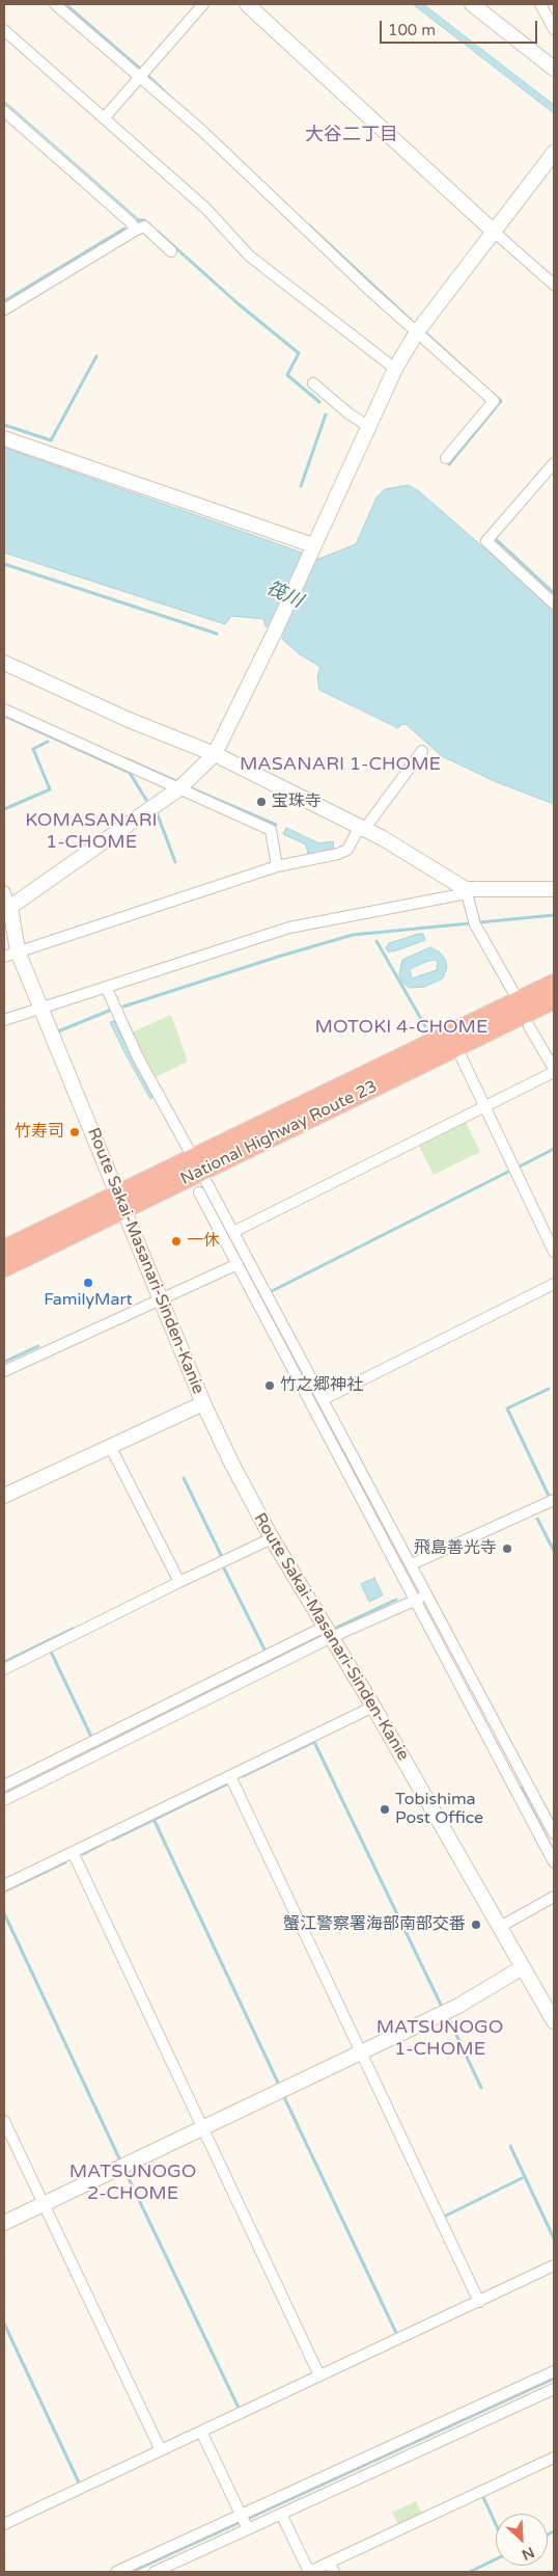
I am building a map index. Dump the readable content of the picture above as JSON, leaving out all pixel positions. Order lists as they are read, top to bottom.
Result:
{
  "streets": {
    "highway": ["National Highway Route 23"],
    "street": ["Route Sakai-Masanari-Sinden-Kanie"]
  },
  "crossings": [
    ["National Highway Route 23", "Route Sakai-Masanari-Sinden-Kanie"]
  ],
  "districts": [
    "大谷二丁目",
    "MASANARI 1-CHOME",
    "KOMASANARI 1-CHOME",
    "MOTOKI 4-CHOME",
    "MATSUNOGO 1-CHOME",
    "MATSUNOGO 2-CHOME"
  ],
  "water": ["筏川"],
  "places": [
    "宝珠寺",
    "竹寿司",
    "一休",
    "FamilyMart",
    "竹之郷神社",
    "飛島善光寺",
    "Tobishima Post Office",
    "蟹江警察署海部南部交番"
  ],
  "scale_bar": "100 m",
  "north": "bottom right"
}
